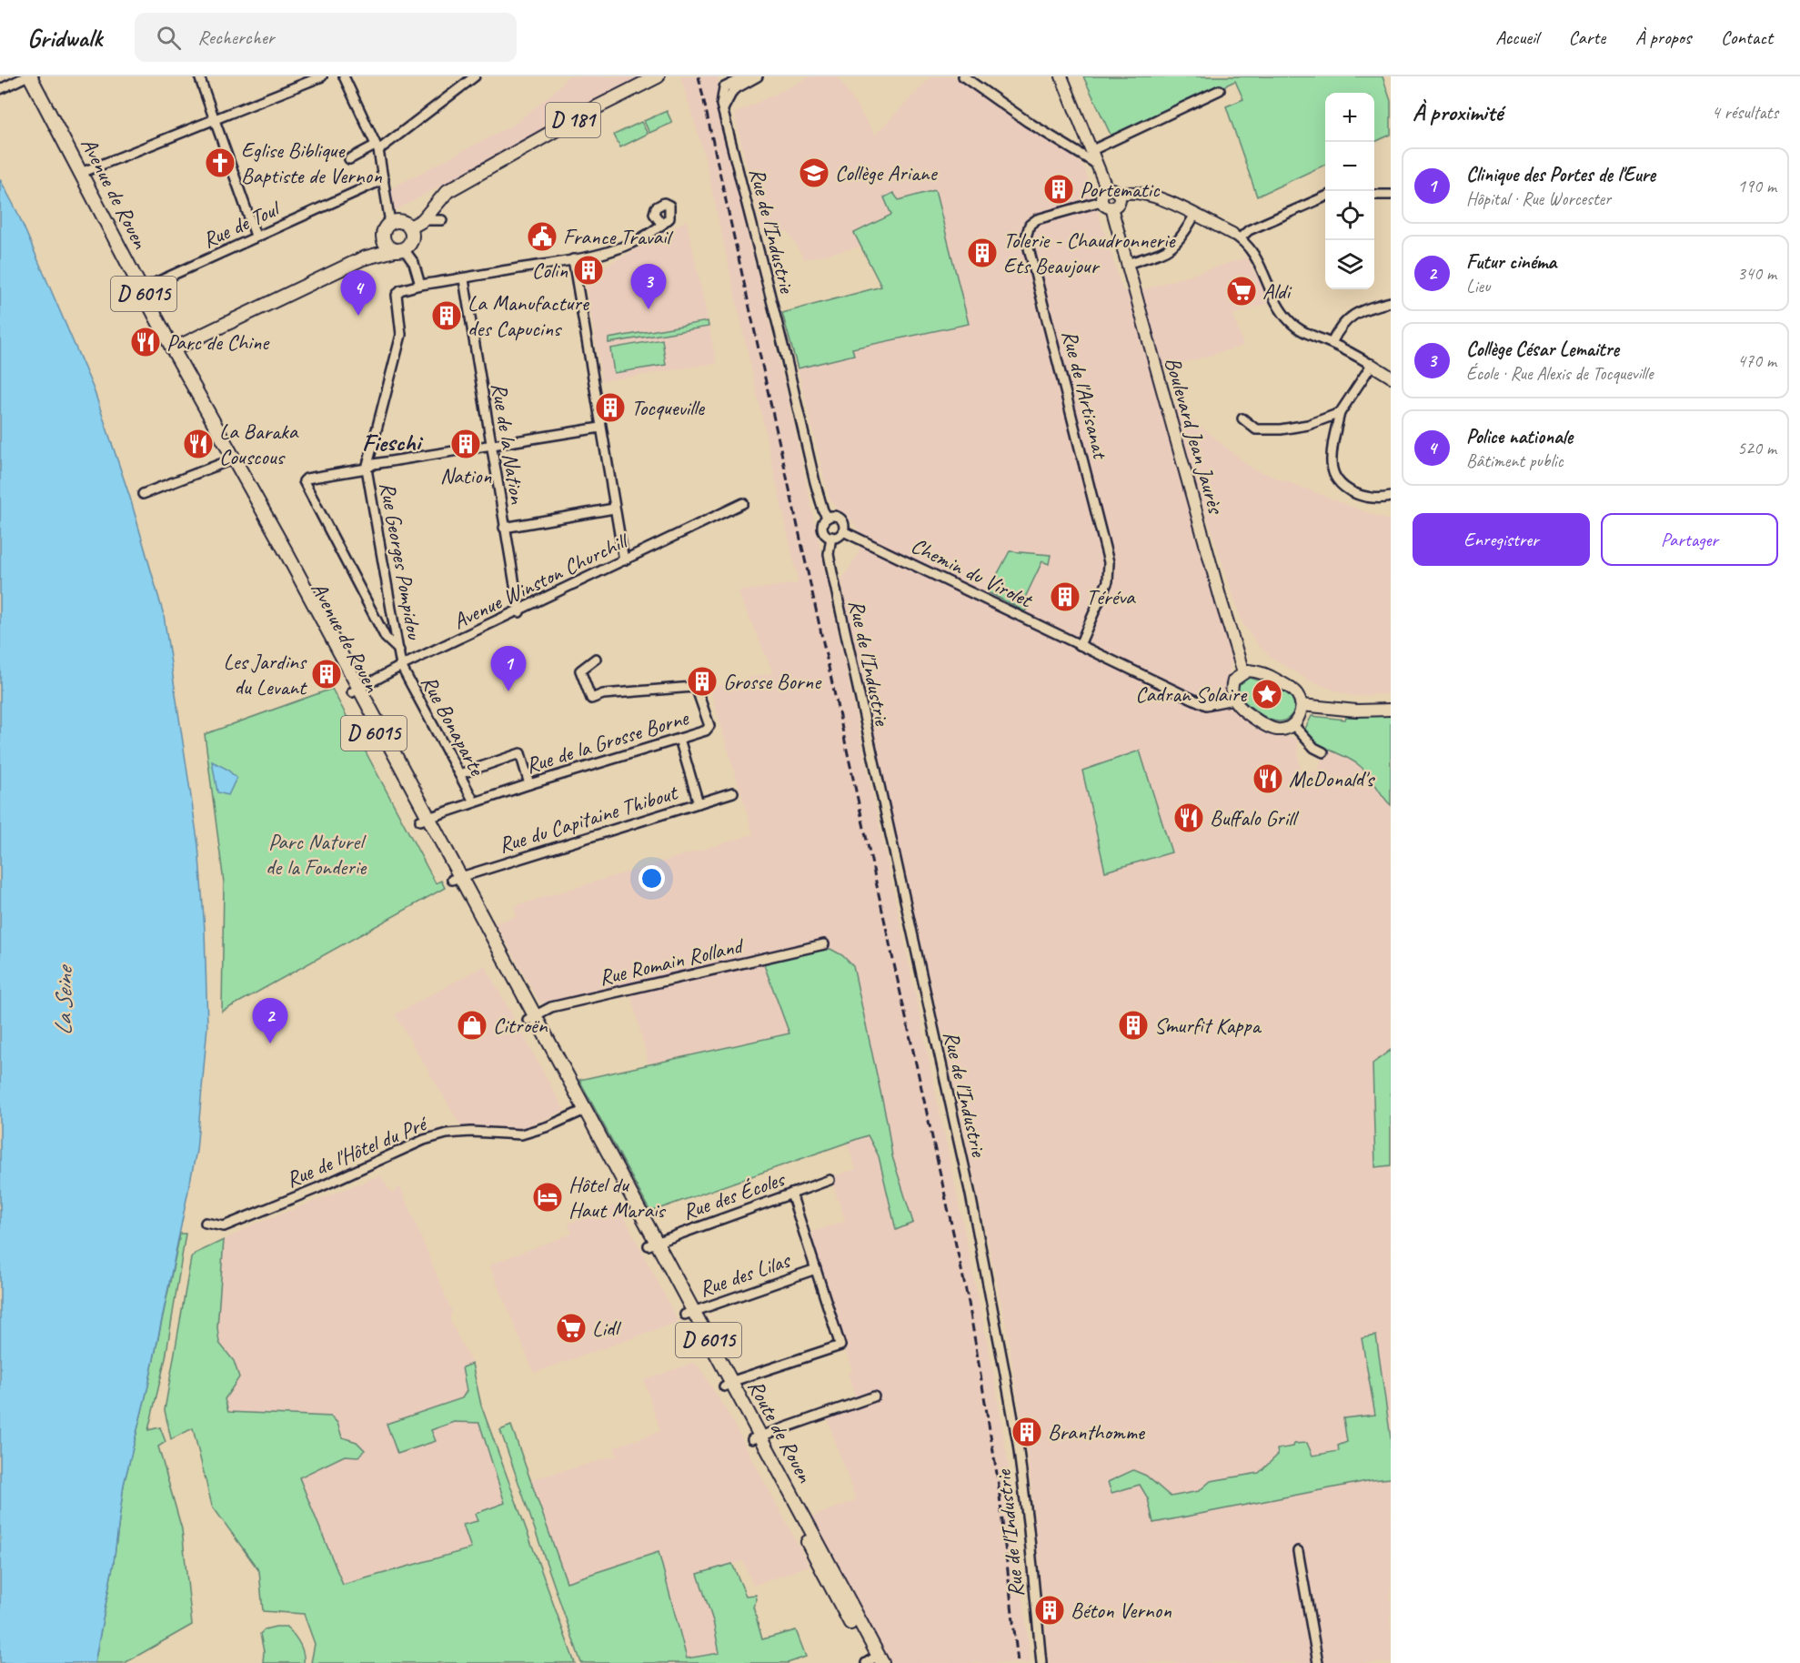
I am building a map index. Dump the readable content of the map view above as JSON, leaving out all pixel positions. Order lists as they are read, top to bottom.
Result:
{
  "streets": {
    "main road": [
      "D 181",
      "Avenue de Rouen",
      "D 6015",
      "Boulevard Jean Jaurès",
      "Route de Rouen"
    ],
    "street": [
      "Rue de Toul",
      "Rue de l'Industrie",
      "Rue de l'Artisanat",
      "Rue de la Nation",
      "Rue Georges Pompidou",
      "Chemin du Virolet",
      "Avenue Winston Churchill",
      "Rue Bonaparte",
      "Rue de la Grosse Borne",
      "Rue du Capitaine Thibout",
      "Rue Romain Rolland",
      "Rue de l'Hôtel du Pré",
      "Rue des Écoles",
      "Rue des Lilas"
    ]
  },
  "crossings": [
    ["Avenue de Rouen", "Rue de Toul"],
    ["Avenue de Rouen", "Avenue Winston Churchill"],
    ["Avenue de Rouen", "Rue de la Grosse Borne"],
    ["Avenue de Rouen", "Rue du Capitaine Thibout"],
    ["Avenue de Rouen", "Rue Romain Rolland"],
    ["Avenue de Rouen", "Route de Rouen"],
    ["Rue de l'Industrie", "Chemin du Virolet"],
    ["Rue de l'Artisanat", "Boulevard Jean Jaurès"],
    ["Rue de l'Artisanat", "Chemin du Virolet"],
    ["Boulevard Jean Jaurès", "Chemin du Virolet"],
    ["Rue de la Nation", "Avenue Winston Churchill"],
    ["Rue Georges Pompidou", "Avenue Winston Churchill"],
    ["Rue Georges Pompidou", "Rue Bonaparte"],
    ["Avenue Winston Churchill", "Rue Bonaparte"],
    ["Rue Bonaparte", "Rue de la Grosse Borne"],
    ["Rue Romain Rolland", "Route de Rouen"],
    ["Rue de l'Hôtel du Pré", "Route de Rouen"],
    ["Rue des Écoles", "Route de Rouen"],
    ["Rue des Lilas", "Route de Rouen"]
  ],
  "districts": ["Fieschi"],
  "water": ["La Seine"],
  "parks": ["Parc Naturel de la Fonderie"],
  "places": {
    "church": ["Eglise Biblique Baptiste de Vernon"],
    "school or university": ["Collège Ariane"],
    "building": [
      "Portematic",
      "Tolerie - Chaudronnerie Ets Beaujour",
      "Colin",
      "La Manufacture des Capucins",
      "Tocqueville",
      "Nation",
      "Téréva",
      "Les Jardins du Levant",
      "Grosse Borne",
      "Smurfit Kappa",
      "Branthomme",
      "Béton Vernon"
    ],
    "public building": ["France Travail"],
    "supermarket": ["Aldi", "Lidl"],
    "restaurant": [
      "Parc de Chine",
      "La Baraka Couscous",
      "McDonald's",
      "Buffalo Grill"
    ],
    "place": ["Cadran Solaire"],
    "shop": ["Citroën"],
    "hotel": ["Hôtel du Haut Marais"]
  },
  "page": {
    "header": "Gridwalk",
    "search": "Rechercher",
    "nav": [
      "Accueil",
      "Carte",
      "À propos",
      "Contact"
    ],
    "heading": ["À proximité", "4 résultats"],
    "map_buttons": ["+", "−"],
    "list": [
      {
        "mark": "1",
        "name": "Clinique des Portes de l'Eure",
        "note": "Hôpital · Rue Worcester",
        "value": "190 m"
      },
      {
        "mark": "2",
        "name": "Futur cinéma",
        "note": "Lieu",
        "value": "340 m"
      },
      {
        "mark": "3",
        "name": "Collège César Lemaitre",
        "note": "École · Rue Alexis de Tocqueville",
        "value": "470 m"
      },
      {
        "mark": "4",
        "name": "Police nationale",
        "note": "Bâtiment public",
        "value": "520 m"
      }
    ],
    "pins": [
      "3",
      "4",
      "1",
      "2"
    ],
    "buttons": ["Enregistrer", "Partager"]
  }
}
